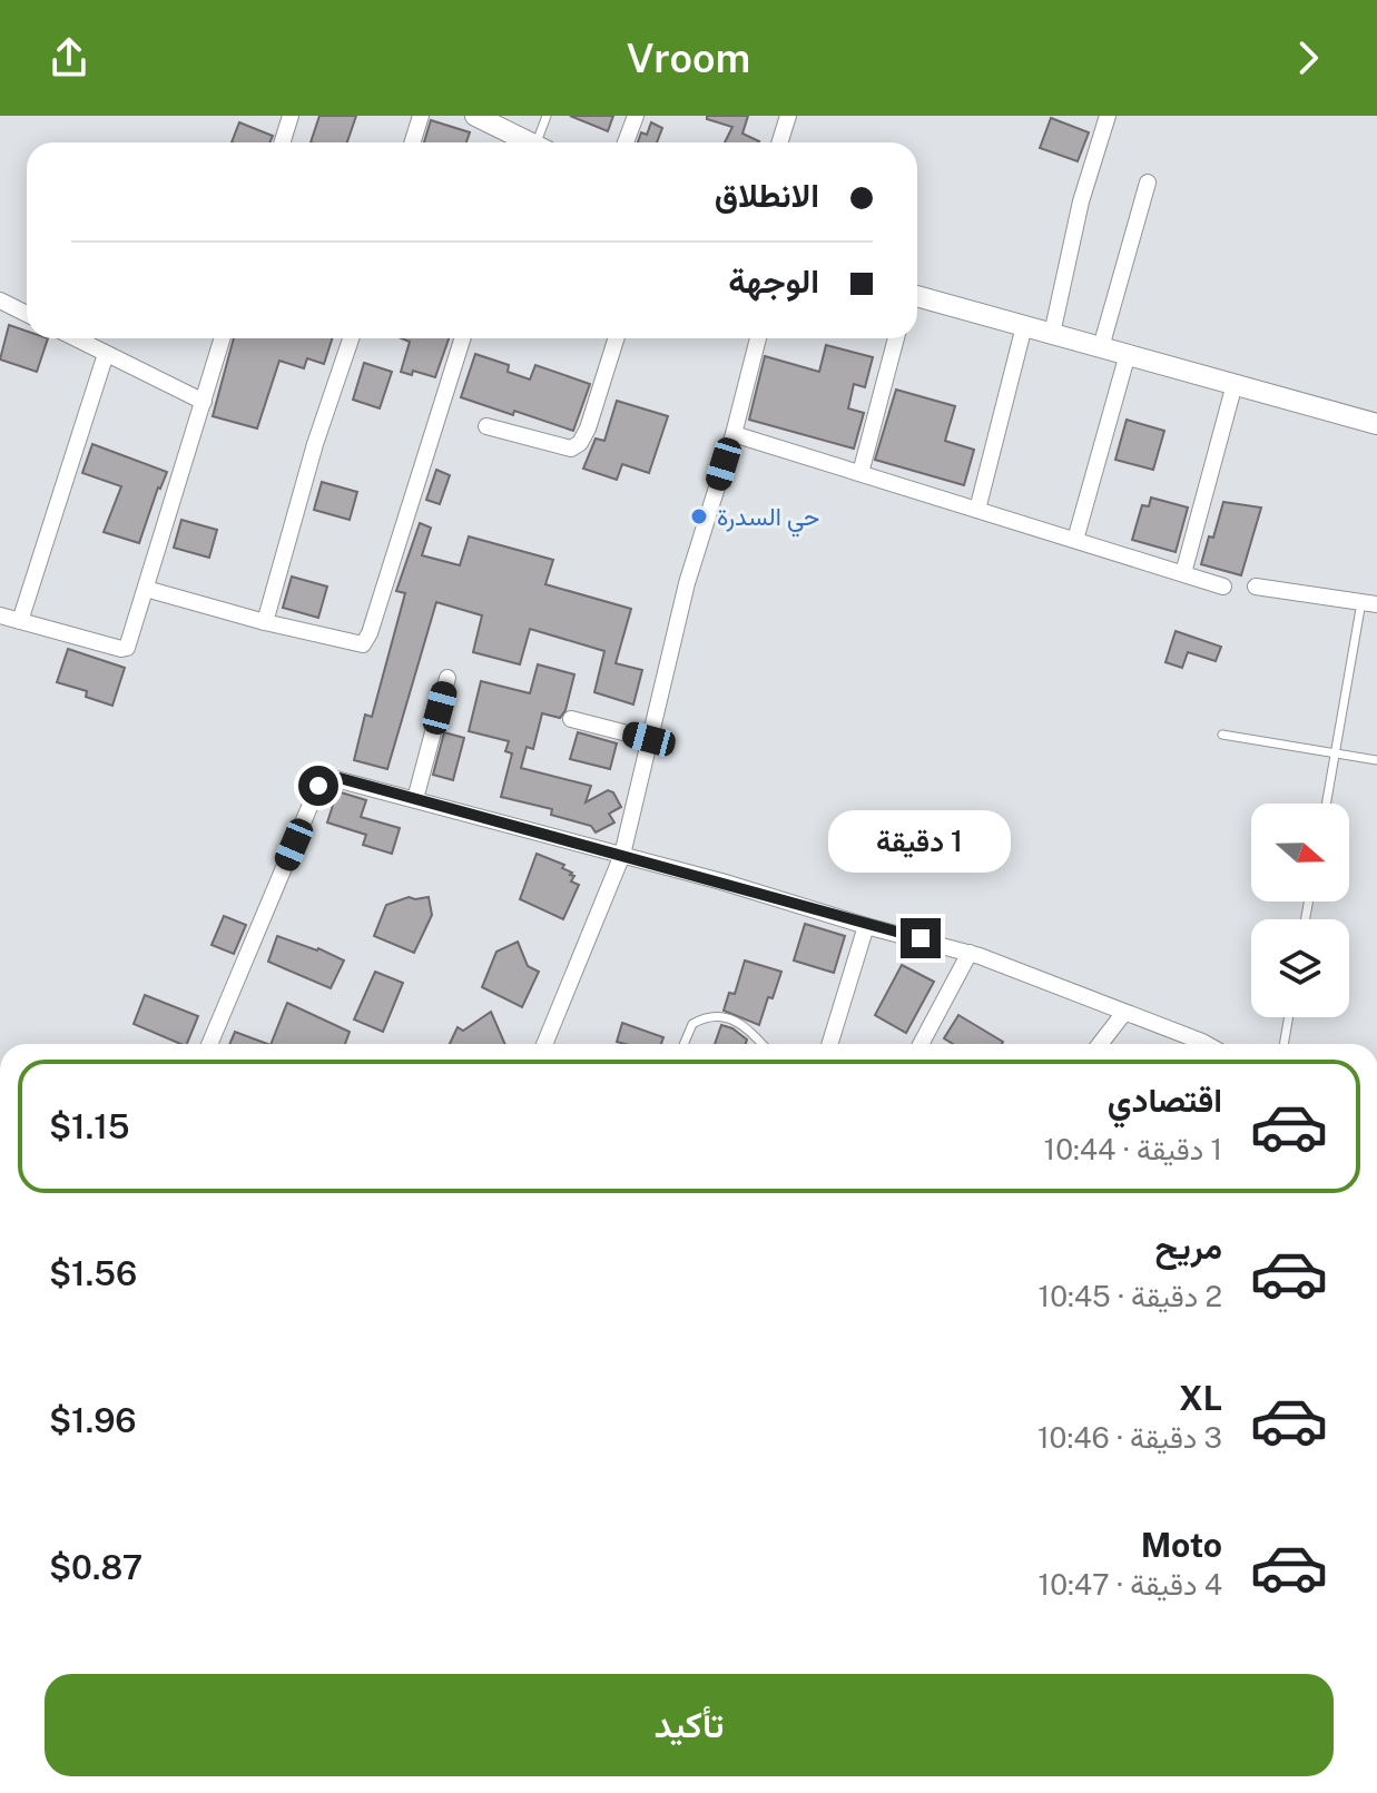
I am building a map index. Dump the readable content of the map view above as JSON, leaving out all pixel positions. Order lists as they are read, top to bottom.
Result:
{
  "places": ["حي السدرة"],
  "north": "right",
  "page": {
    "header": "Vroom",
    "banner": ["الانطلاق", "الوجهة"],
    "bubble": "1 دقيقة",
    "list": [
      {
        "name": "اقتصادي",
        "note": "1 دقيقة · 10:44",
        "value": "$1.15"
      },
      {
        "name": "مريح",
        "note": "2 دقيقة · 10:45",
        "value": "$1.56"
      },
      {
        "name": "XL",
        "note": "3 دقيقة · 10:46",
        "value": "$1.96"
      },
      {
        "name": "Moto",
        "note": "4 دقيقة · 10:47",
        "value": "$0.87"
      }
    ],
    "buttons": "تأكيد"
  }
}
